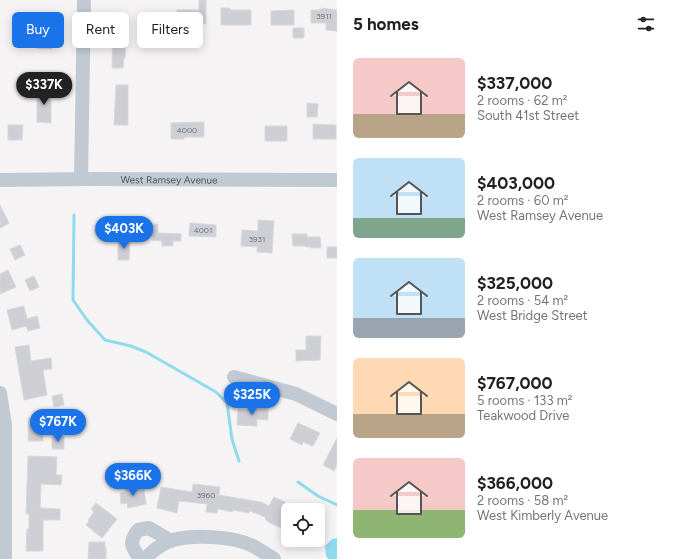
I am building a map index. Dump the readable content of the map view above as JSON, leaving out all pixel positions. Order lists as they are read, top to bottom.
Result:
{
  "streets": {
    "street": ["West Ramsey Avenue"]
  },
  "house_numbers": [
    "3911",
    "4000",
    "4001",
    "3931",
    "3960"
  ],
  "page": {
    "heading": "5 homes",
    "chip": ["Buy", "Rent", "Filters"],
    "list": [
      {
        "name": "$337,000",
        "note": "2 rooms · 62 m² · South 41st Street"
      },
      {
        "name": "$403,000",
        "note": "2 rooms · 60 m² · West Ramsey Avenue"
      },
      {
        "name": "$325,000",
        "note": "2 rooms · 54 m² · West Bridge Street"
      },
      {
        "name": "$767,000",
        "note": "5 rooms · 133 m² · Teakwood Drive"
      },
      {
        "name": "$366,000",
        "note": "2 rooms · 58 m² · West Kimberly Avenue"
      }
    ],
    "price": [
      "$337K",
      "$403K",
      "$325K",
      "$767K",
      "$366K"
    ]
  }
}
